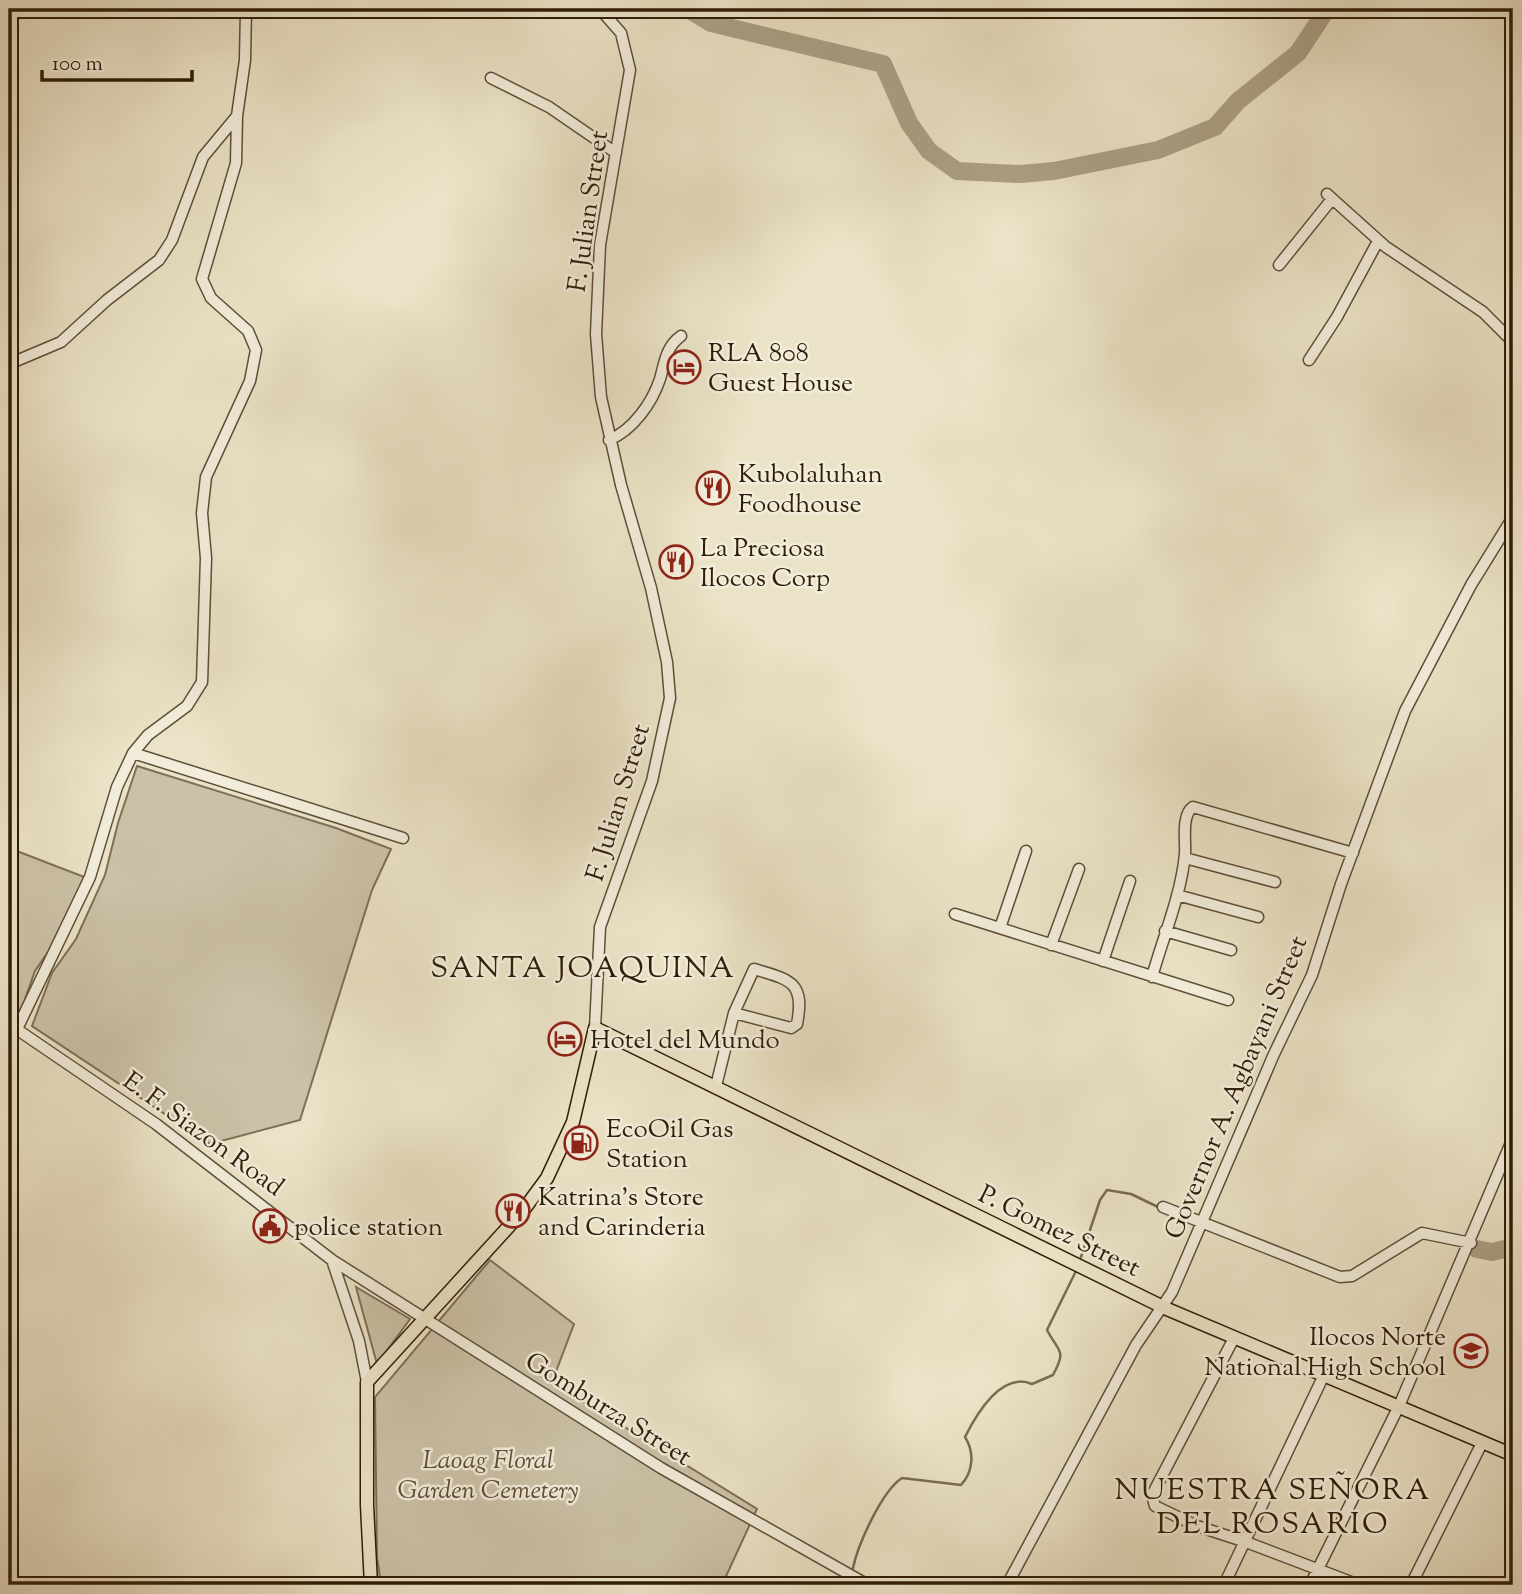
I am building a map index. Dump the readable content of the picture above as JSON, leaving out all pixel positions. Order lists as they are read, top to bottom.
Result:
{
  "streets": {
    "main road": ["F. Julian Street", "P. Gomez Street"],
    "street": ["Governor A. Agbayani Street", "E. F. Siazon Road", "Gomburza Street"]
  },
  "crossings": [
    ["F. Julian Street", "P. Gomez Street"],
    ["F. Julian Street", "Gomburza Street"],
    ["Governor A. Agbayani Street", "P. Gomez Street"],
    ["E. F. Siazon Road", "Gomburza Street"]
  ],
  "districts": ["SANTA JOAQUINA", "NUESTRA SEÑORA DEL ROSARIO"],
  "parks": ["Laoag Floral Garden Cemetery"],
  "places": {
    "hotel": ["RLA 808 Guest House", "Hotel del Mundo"],
    "restaurant": ["Kubolaluhan Foodhouse", "La Preciosa Ilocos Corp", "Katrina's Store and Carinderia"],
    "fuel station": ["EcoOil Gas Station"],
    "public building": ["police station"],
    "school or university": ["Ilocos Norte National High School"]
  },
  "scale_bar": "100 m"
}
